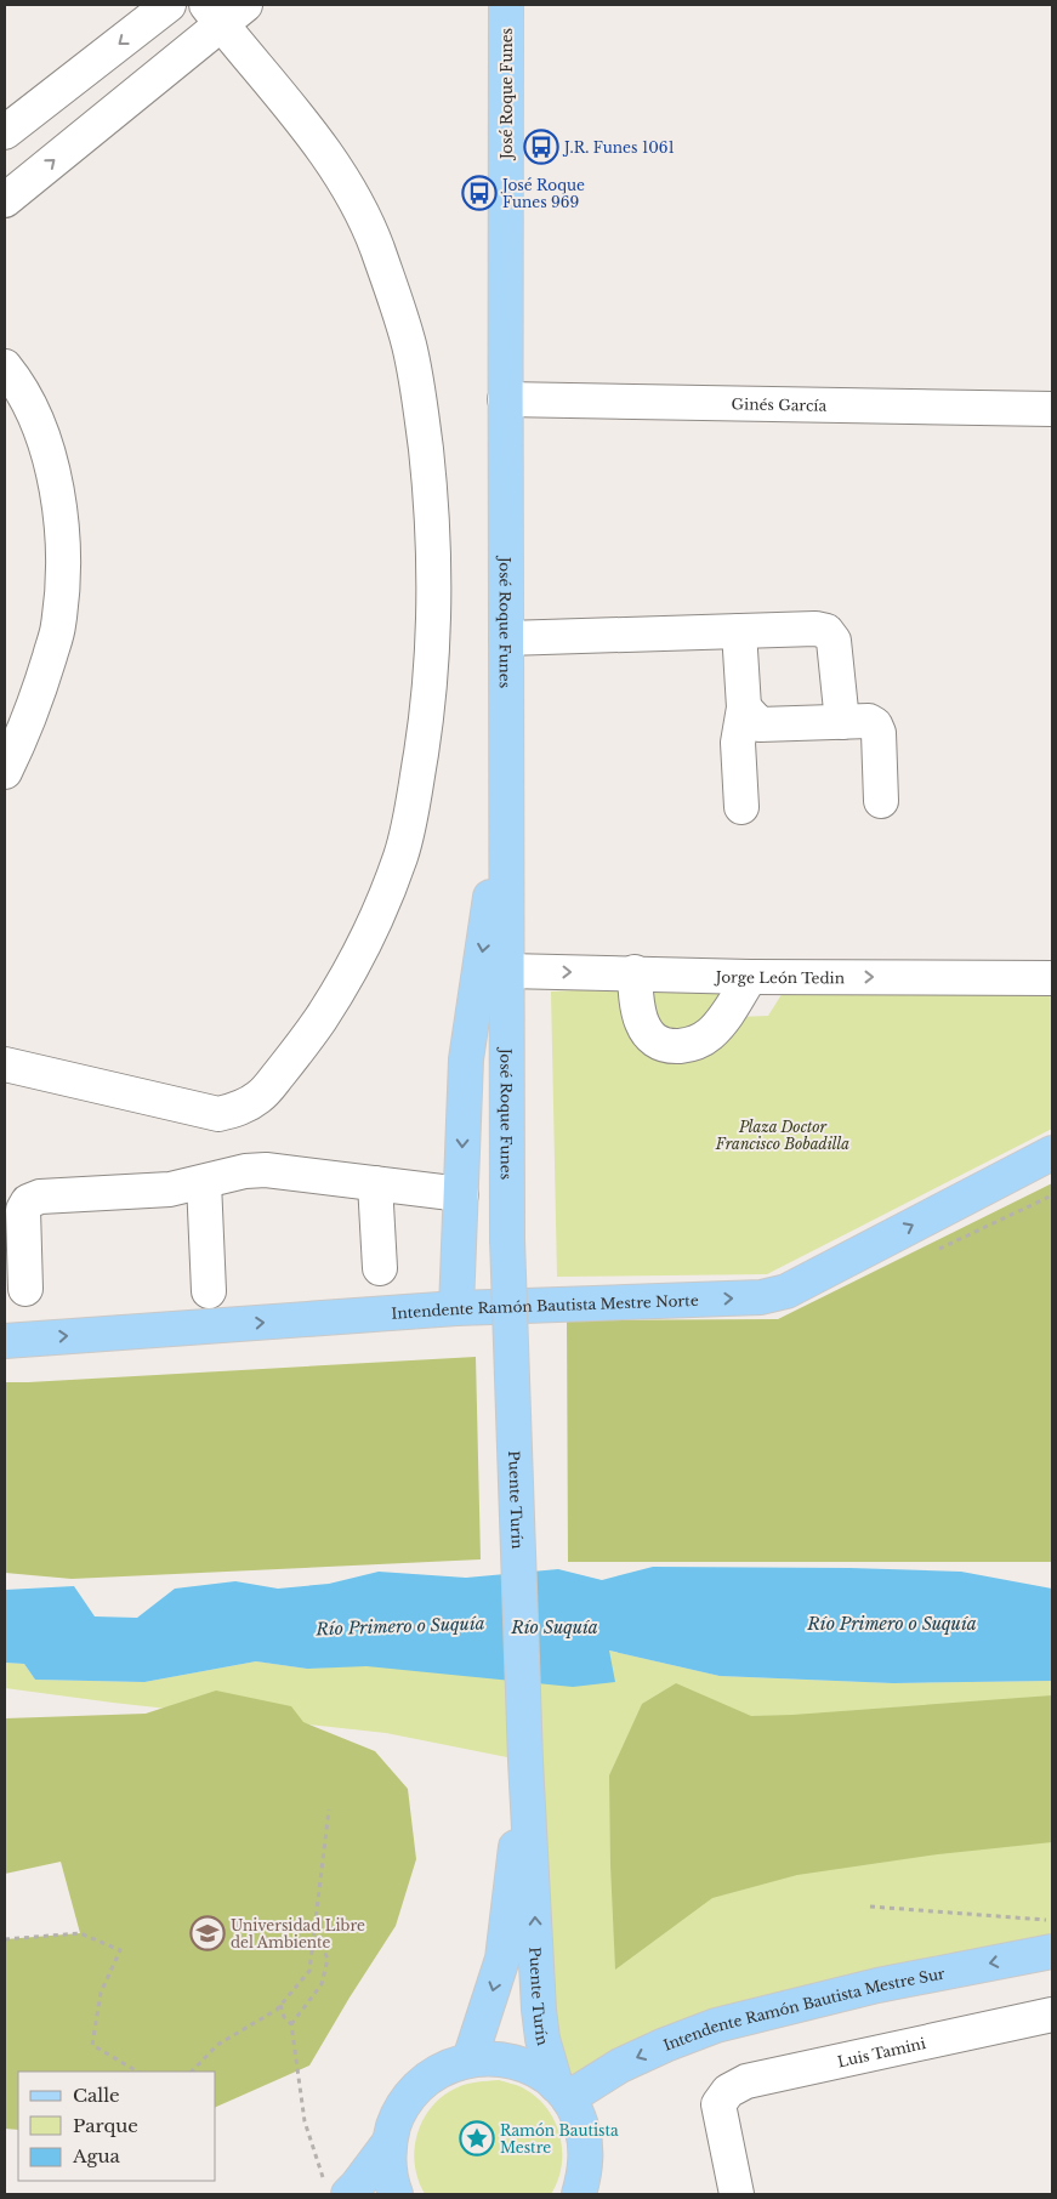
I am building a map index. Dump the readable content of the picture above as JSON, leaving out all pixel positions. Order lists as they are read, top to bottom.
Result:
{
  "streets": {
    "main road": [
      "José Roque Funes",
      "Intendente Ramón Bautista Mestre Norte",
      "Puente Turín",
      "Intendente Ramón Bautista Mestre Sur"
    ],
    "street": ["Ginés García", "Jorge León Tedin", "Luis Tamini"]
  },
  "crossings": [
    ["José Roque Funes", "Ginés García"],
    ["José Roque Funes", "Jorge León Tedin"],
    ["José Roque Funes", "Puente Turín"],
    ["Puente Turín", "Intendente Ramón Bautista Mestre Sur"]
  ],
  "one_way": ["Jorge León Tedin", "Intendente Ramón Bautista Mestre Norte", "Intendente Ramón Bautista Mestre Sur"],
  "water": ["Río Primero o Suquía", "Río Suquía"],
  "parks": ["Plaza Doctor Francisco Bobadilla"],
  "places": {
    "bus stop": ["J.R. Funes 1061", "José Roque Funes 969"],
    "school or university": ["Universidad Libre del Ambiente"],
    "place": ["Ramón Bautista Mestre"]
  },
  "legend": ["Calle", "Parque", "Agua"]
}
